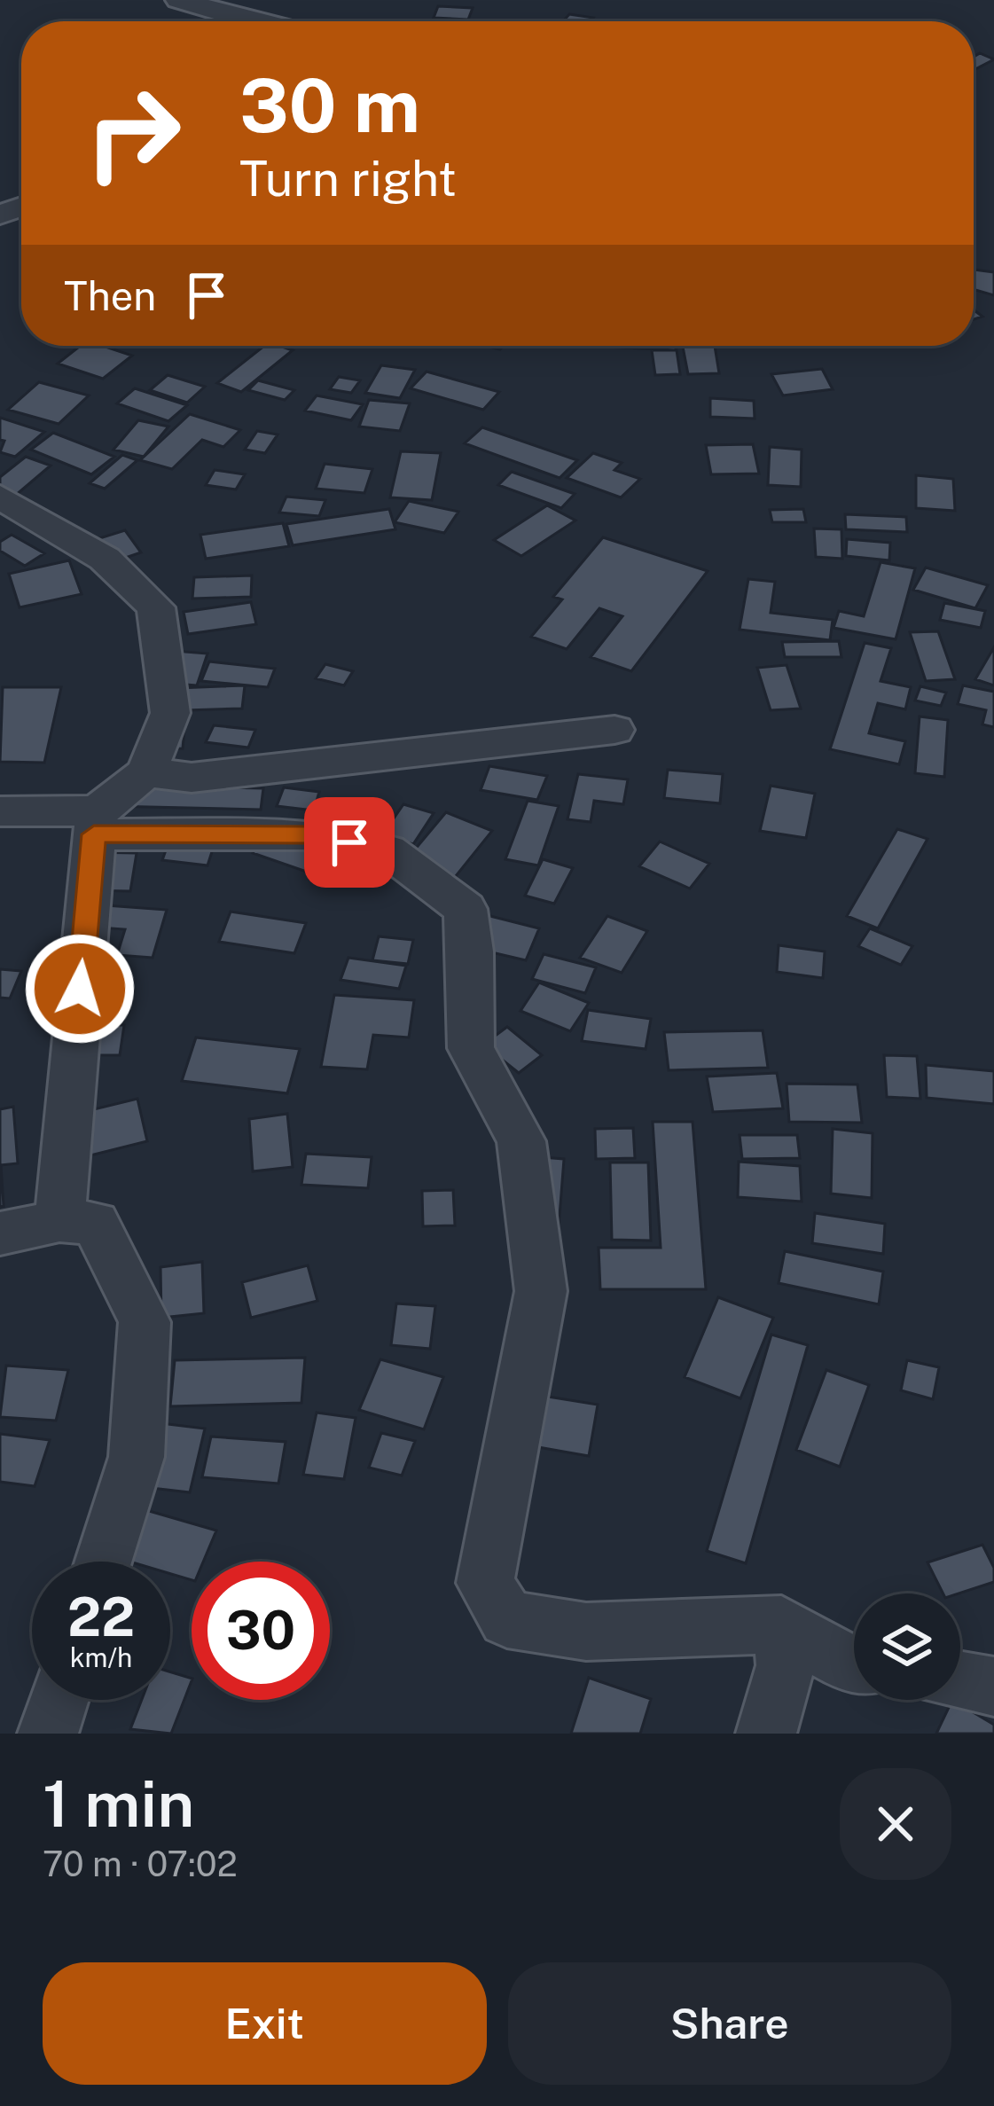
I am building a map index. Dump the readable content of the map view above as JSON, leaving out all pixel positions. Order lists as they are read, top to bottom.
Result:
{
  "page": {
    "turn": ["30 m", "Turn right"],
    "then": "Then",
    "speed": "22 km/h",
    "limit": "30",
    "heading": ["1 min", "70 m · 07:02"],
    "buttons": ["Exit", "Share"]
  }
}
